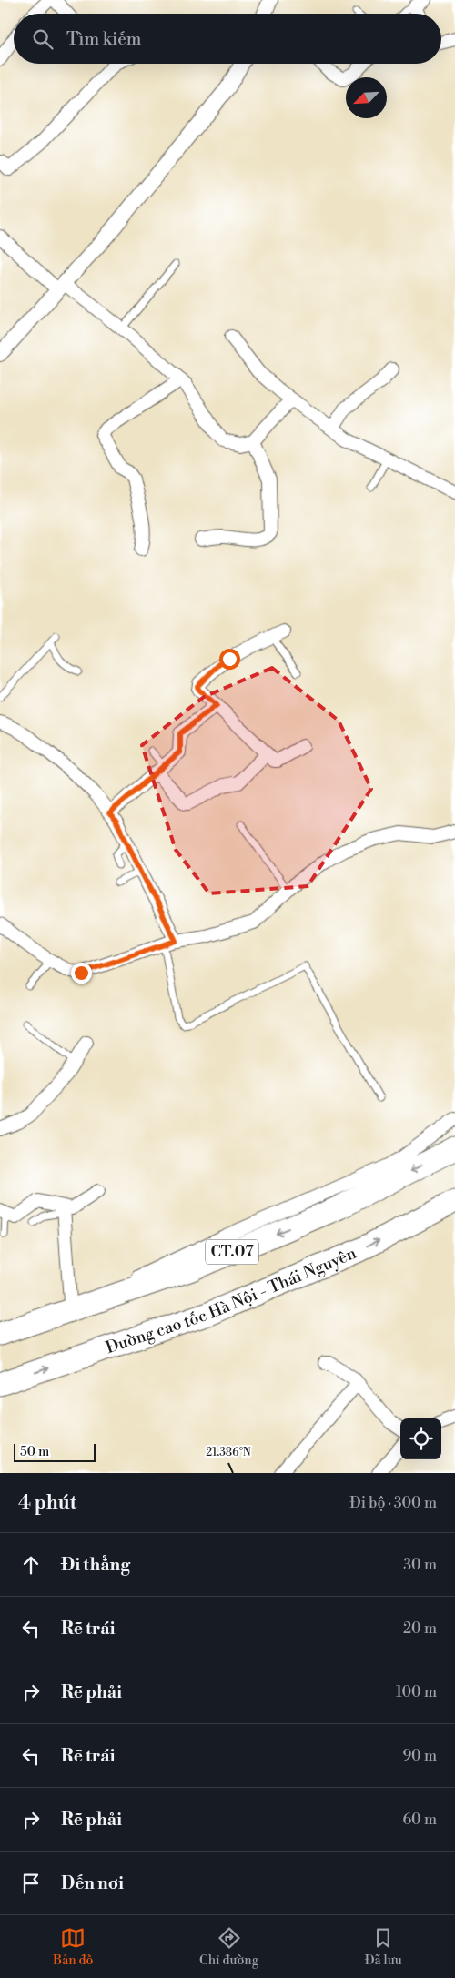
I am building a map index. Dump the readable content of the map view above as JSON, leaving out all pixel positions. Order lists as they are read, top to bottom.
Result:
{
  "streets": {
    "highway": ["CT.07", "Đường cao tốc Hà Nội - Thái Nguyên"]
  },
  "scale_bar": "50 m",
  "north": "bottom left",
  "page": {
    "search": "Tìm kiếm",
    "scale": "50 m",
    "heading": ["4 phút", "Đi bộ · 300 m"],
    "list": [
      ["Đi thẳng", "30 m"],
      ["Rẽ trái", "20 m"],
      ["Rẽ phải", "100 m"],
      ["Rẽ trái", "90 m"],
      ["Rẽ phải", "60 m"],
      "Đến nơi"
    ],
    "nav": ["Bản đồ", "Chỉ đường", "Đã lưu"]
  },
  "coordinates": ["21.386°N"]
}
